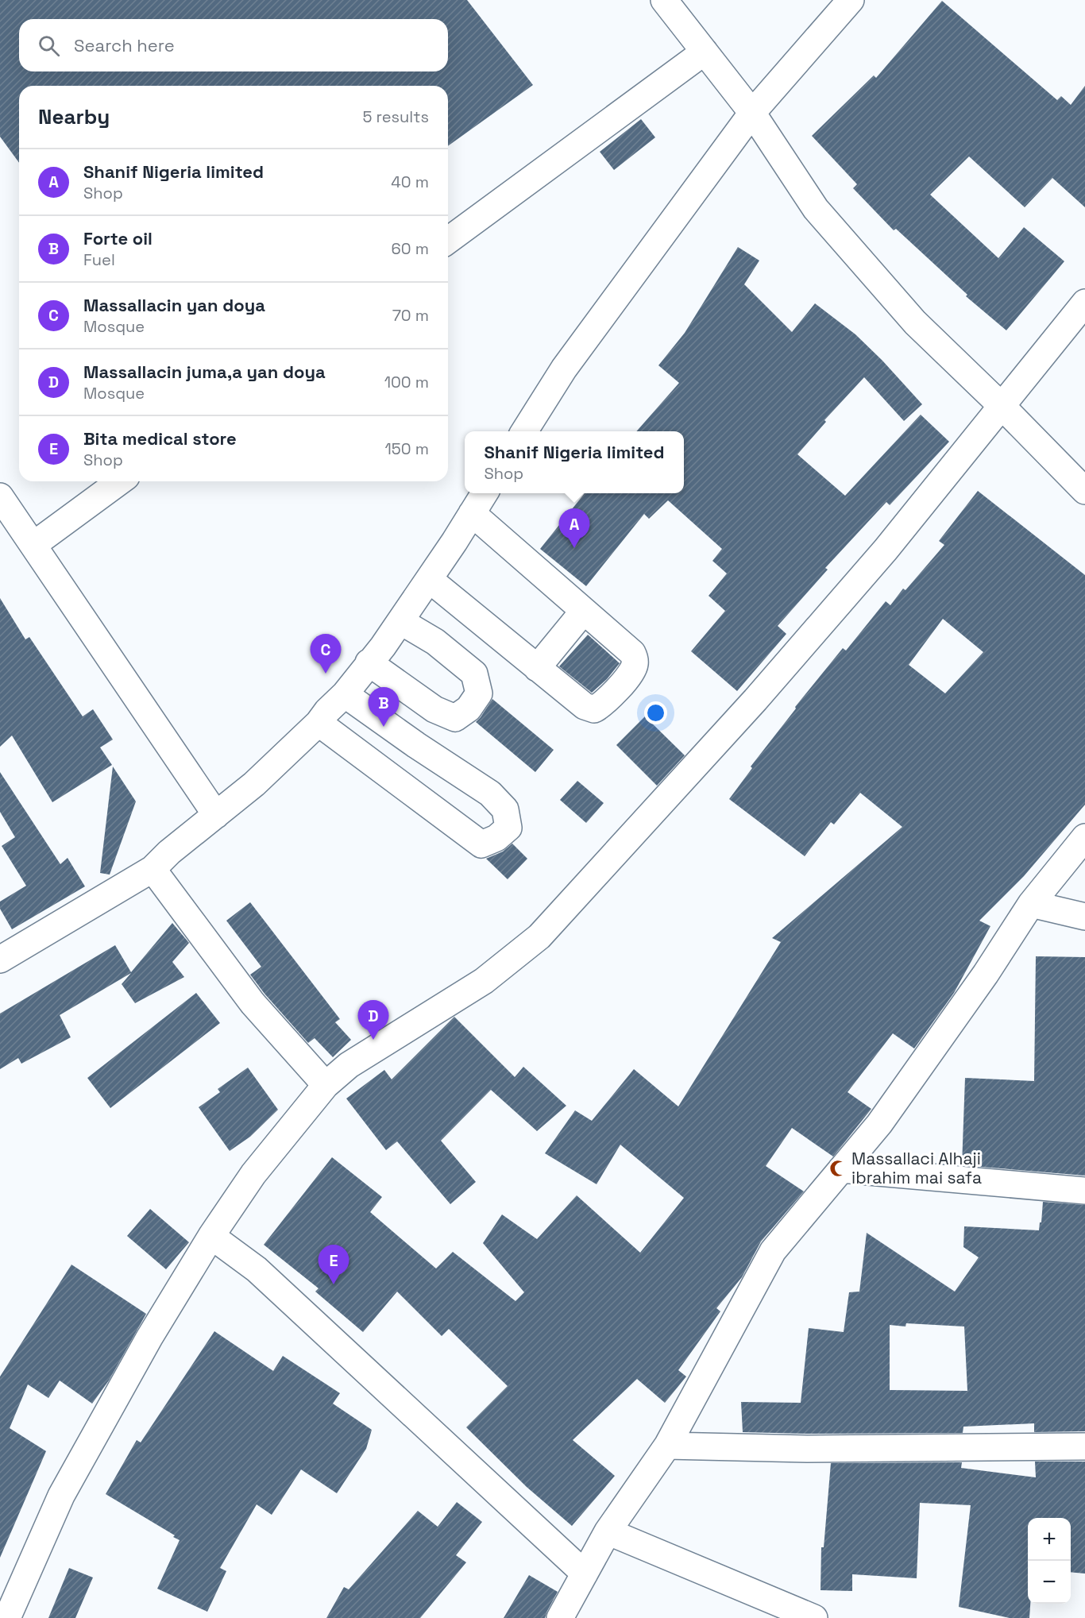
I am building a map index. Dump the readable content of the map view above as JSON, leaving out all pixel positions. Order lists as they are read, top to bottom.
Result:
{
  "places": {
    "mosque": ["Massallaci Alhaji ibrahim mai safa"]
  },
  "page": {
    "search": "Search here",
    "heading": ["Nearby", "5 results"],
    "list": [
      {
        "mark": "A",
        "name": "Shanif Nigeria limited",
        "note": "Shop",
        "value": "40 m"
      },
      {
        "mark": "B",
        "name": "Forte oil",
        "note": "Fuel",
        "value": "60 m"
      },
      {
        "mark": "C",
        "name": "Massallacin yan doya",
        "note": "Mosque",
        "value": "70 m"
      },
      {
        "mark": "D",
        "name": "Massallacin juma,a yan doya",
        "note": "Mosque",
        "value": "100 m"
      },
      {
        "mark": "E",
        "name": "Bita medical store",
        "note": "Shop",
        "value": "150 m"
      }
    ],
    "popup": ["Shanif Nigeria limited", "Shop"],
    "pins": [
      "A",
      "C",
      "B",
      "D",
      "E"
    ],
    "map_buttons": ["+", "−"]
  }
}
